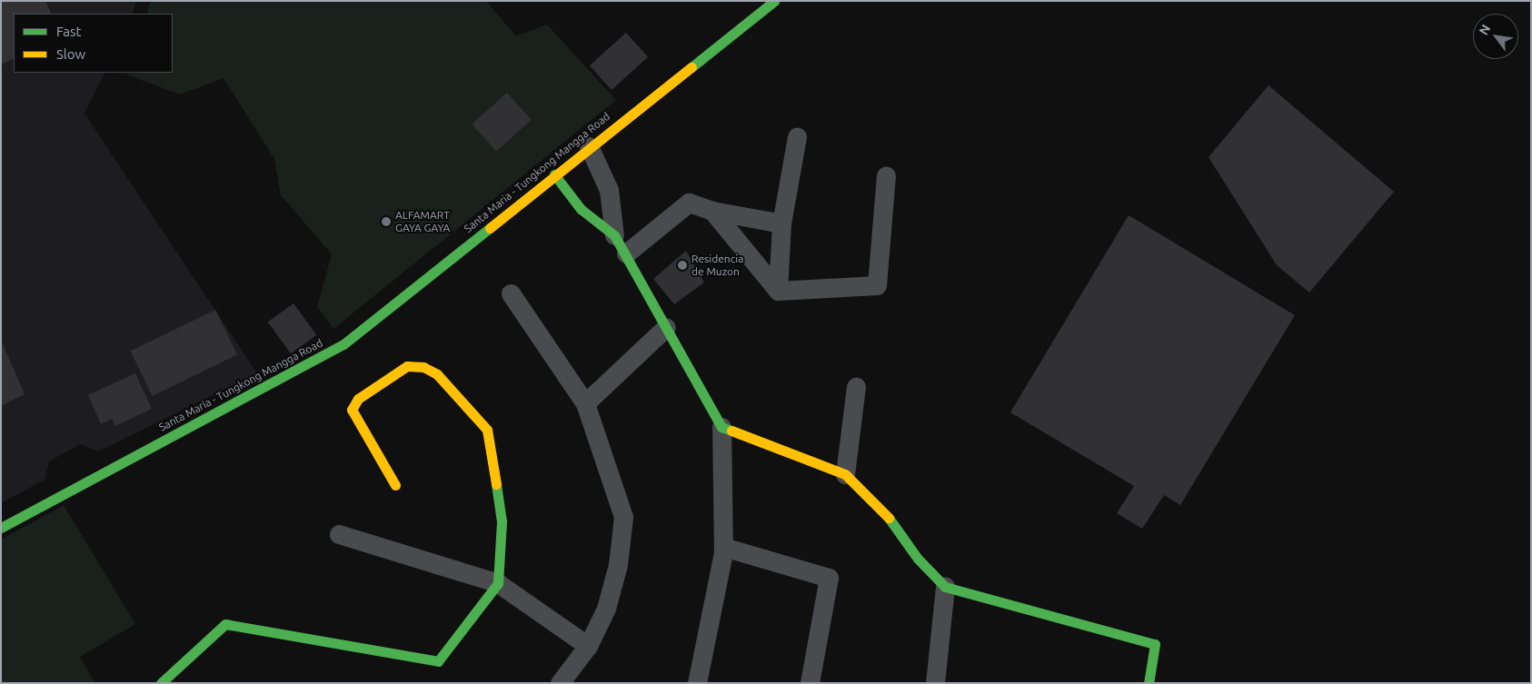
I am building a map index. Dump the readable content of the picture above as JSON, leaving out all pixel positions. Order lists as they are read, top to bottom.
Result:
{
  "streets": {
    "street": ["Santa Maria - Tungkong Mangga Road"]
  },
  "places": ["ALFAMART GAYA GAYA", "Residencia de Muzon"],
  "legend": ["Fast", "Slow"],
  "north": "top left"
}
